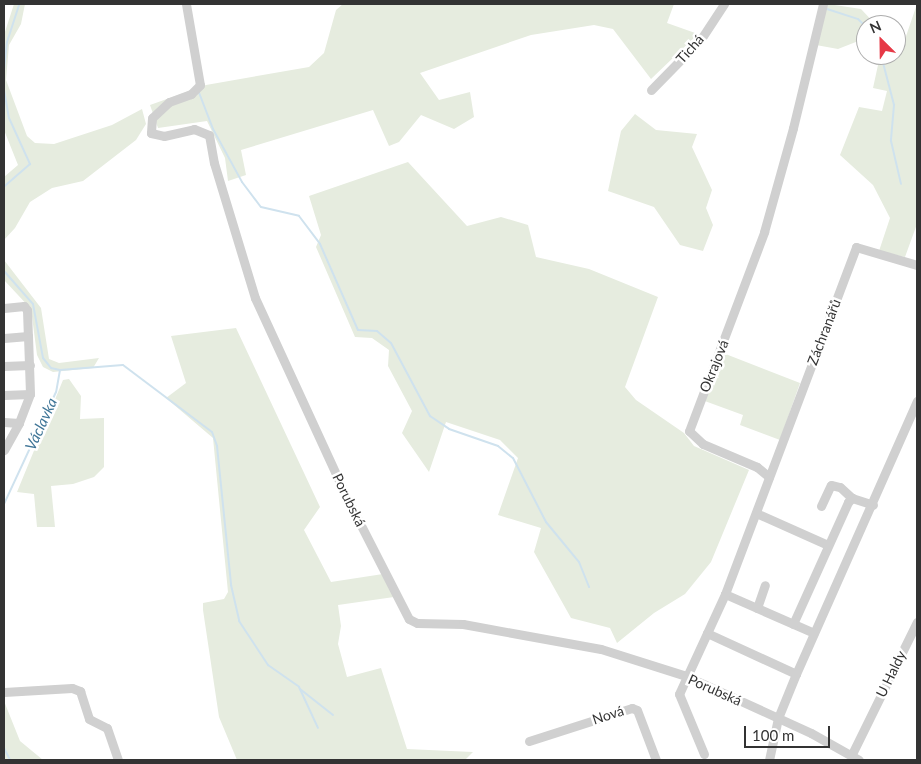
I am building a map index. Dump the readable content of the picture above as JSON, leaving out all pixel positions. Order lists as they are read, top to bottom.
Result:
{
  "streets": {
    "street": [
      "Tichá",
      "Záchranářů",
      "Okrajová",
      "Porubská",
      "U Haldy",
      "Nová"
    ]
  },
  "crossings": [
    ["Záchranářů", "Okrajová"],
    ["Porubská", "U Haldy"]
  ],
  "water": ["Václavka"],
  "scale_bar": "100 m",
  "north": "top left"
}
